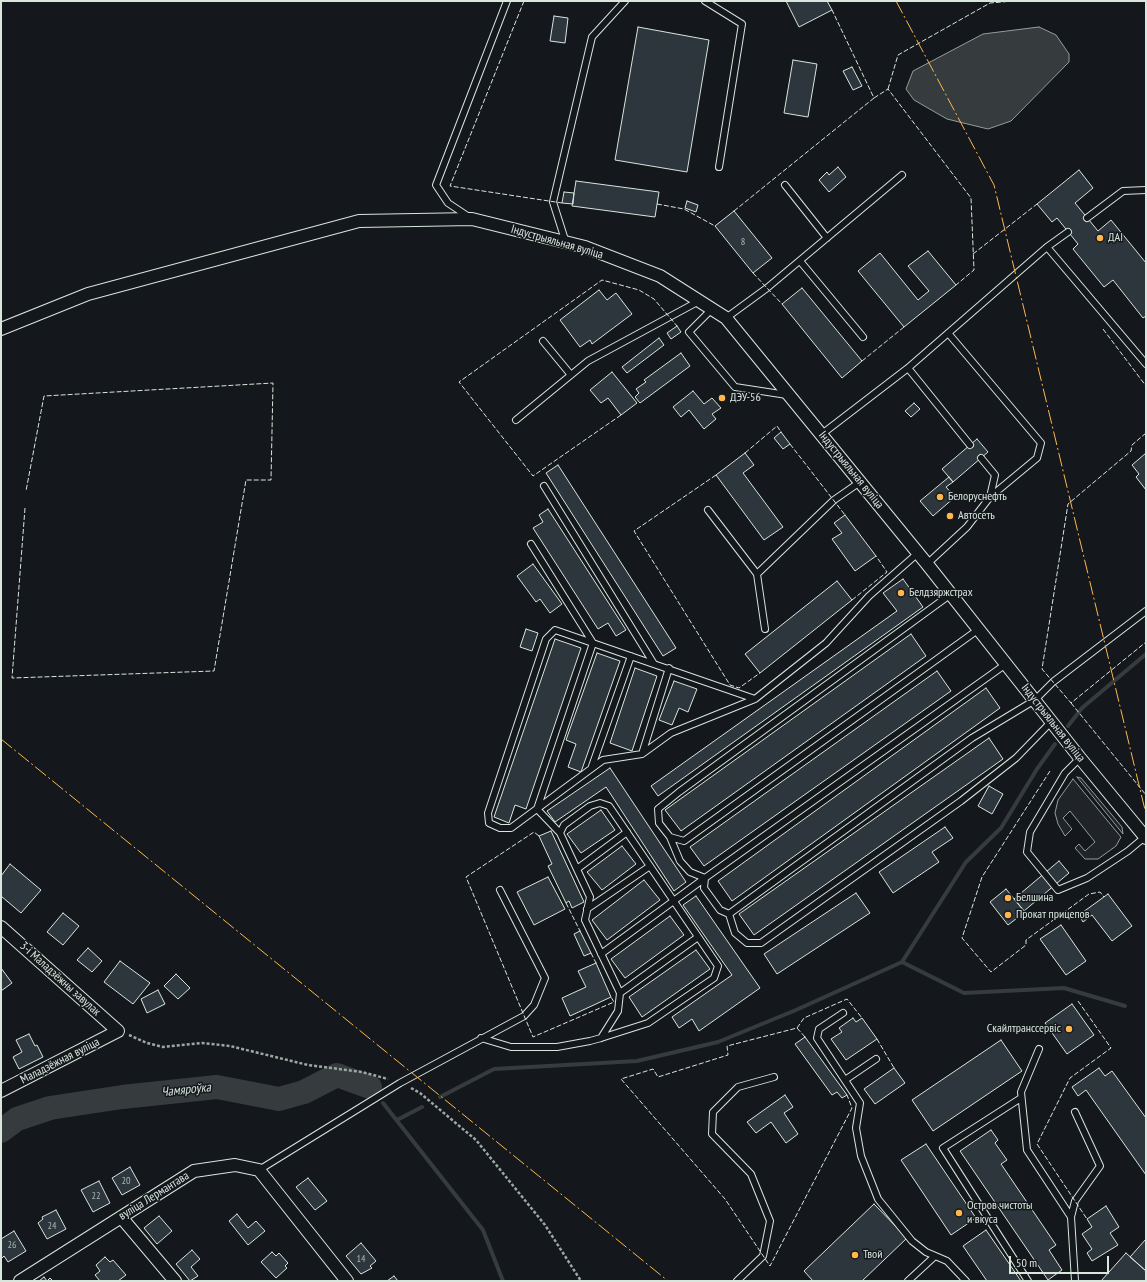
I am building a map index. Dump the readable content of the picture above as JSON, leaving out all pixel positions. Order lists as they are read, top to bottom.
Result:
{
  "streets": {
    "street": [
      "Індустрыяльная вуліца",
      "3-і Маладзёжны завулак",
      "Маладзёжная вуліца",
      "вуліца Лермантава"
    ]
  },
  "crossings": [
    ["3-і Маладзёжны завулак", "Маладзёжная вуліца"]
  ],
  "water": ["Чамяроўка"],
  "places": [
    "ДАІ",
    "ДЭУ-56",
    "Белоруснефть",
    "Автосеть",
    "Белдзяржстрах",
    "Белшина",
    "Прокат прицепов",
    "Скайлтранссервіс",
    "Остров чистоты и вкуса",
    "Твой"
  ],
  "house_numbers": [
    "8",
    "20",
    "22",
    "24",
    "26",
    "14"
  ],
  "scale_bar": "50 m"
}
